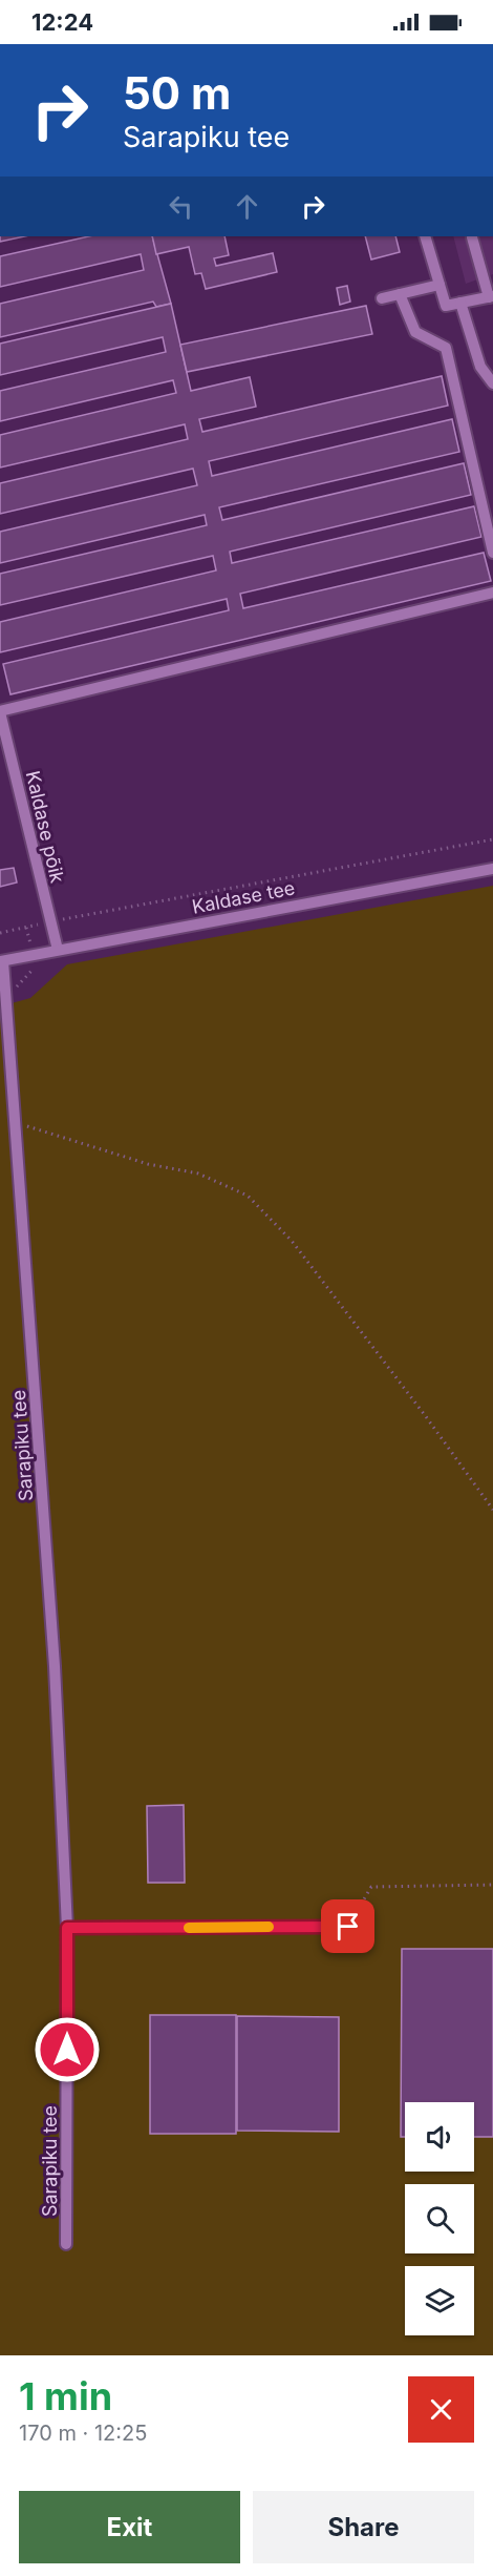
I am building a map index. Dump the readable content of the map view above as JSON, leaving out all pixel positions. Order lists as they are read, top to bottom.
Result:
{
  "streets": {
    "street": ["Kaldase põik", "Kaldase tee", "Sarapiku tee"]
  },
  "crossings": [
    ["Kaldase põik", "Kaldase tee"],
    ["Kaldase tee", "Sarapiku tee"]
  ],
  "page": {
    "status": "12:24",
    "turn": ["50 m", "Sarapiku tee"],
    "heading": ["1 min", "170 m · 12:25"],
    "buttons": ["Exit", "Share"]
  }
}
